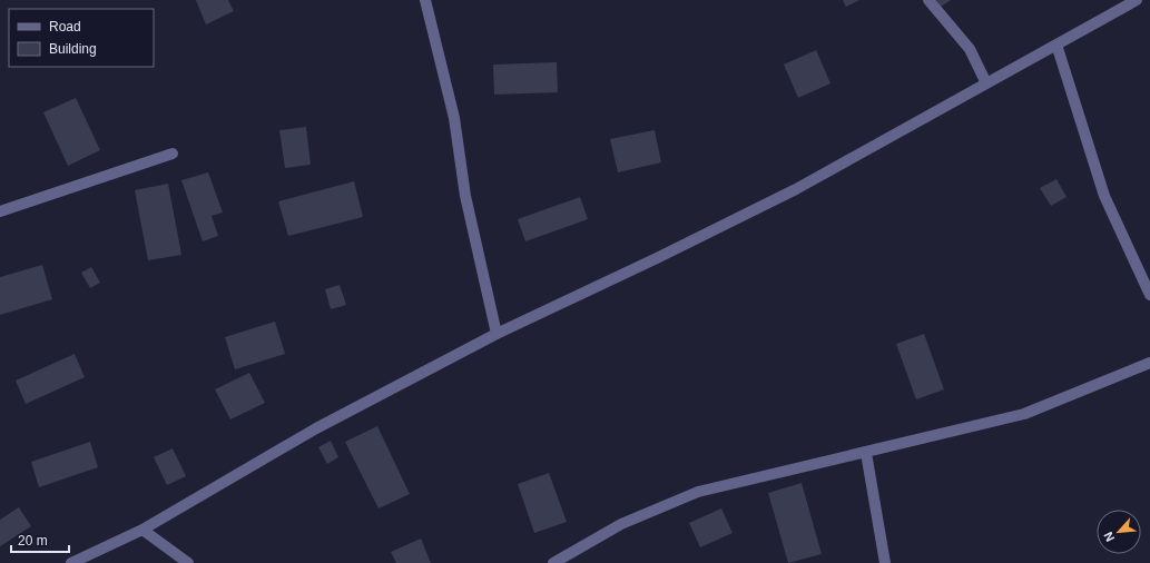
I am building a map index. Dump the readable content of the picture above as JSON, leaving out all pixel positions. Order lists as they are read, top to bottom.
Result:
{
  "legend": ["Road", "Building"],
  "scale_bar": "20 m",
  "north": "bottom left"
}
